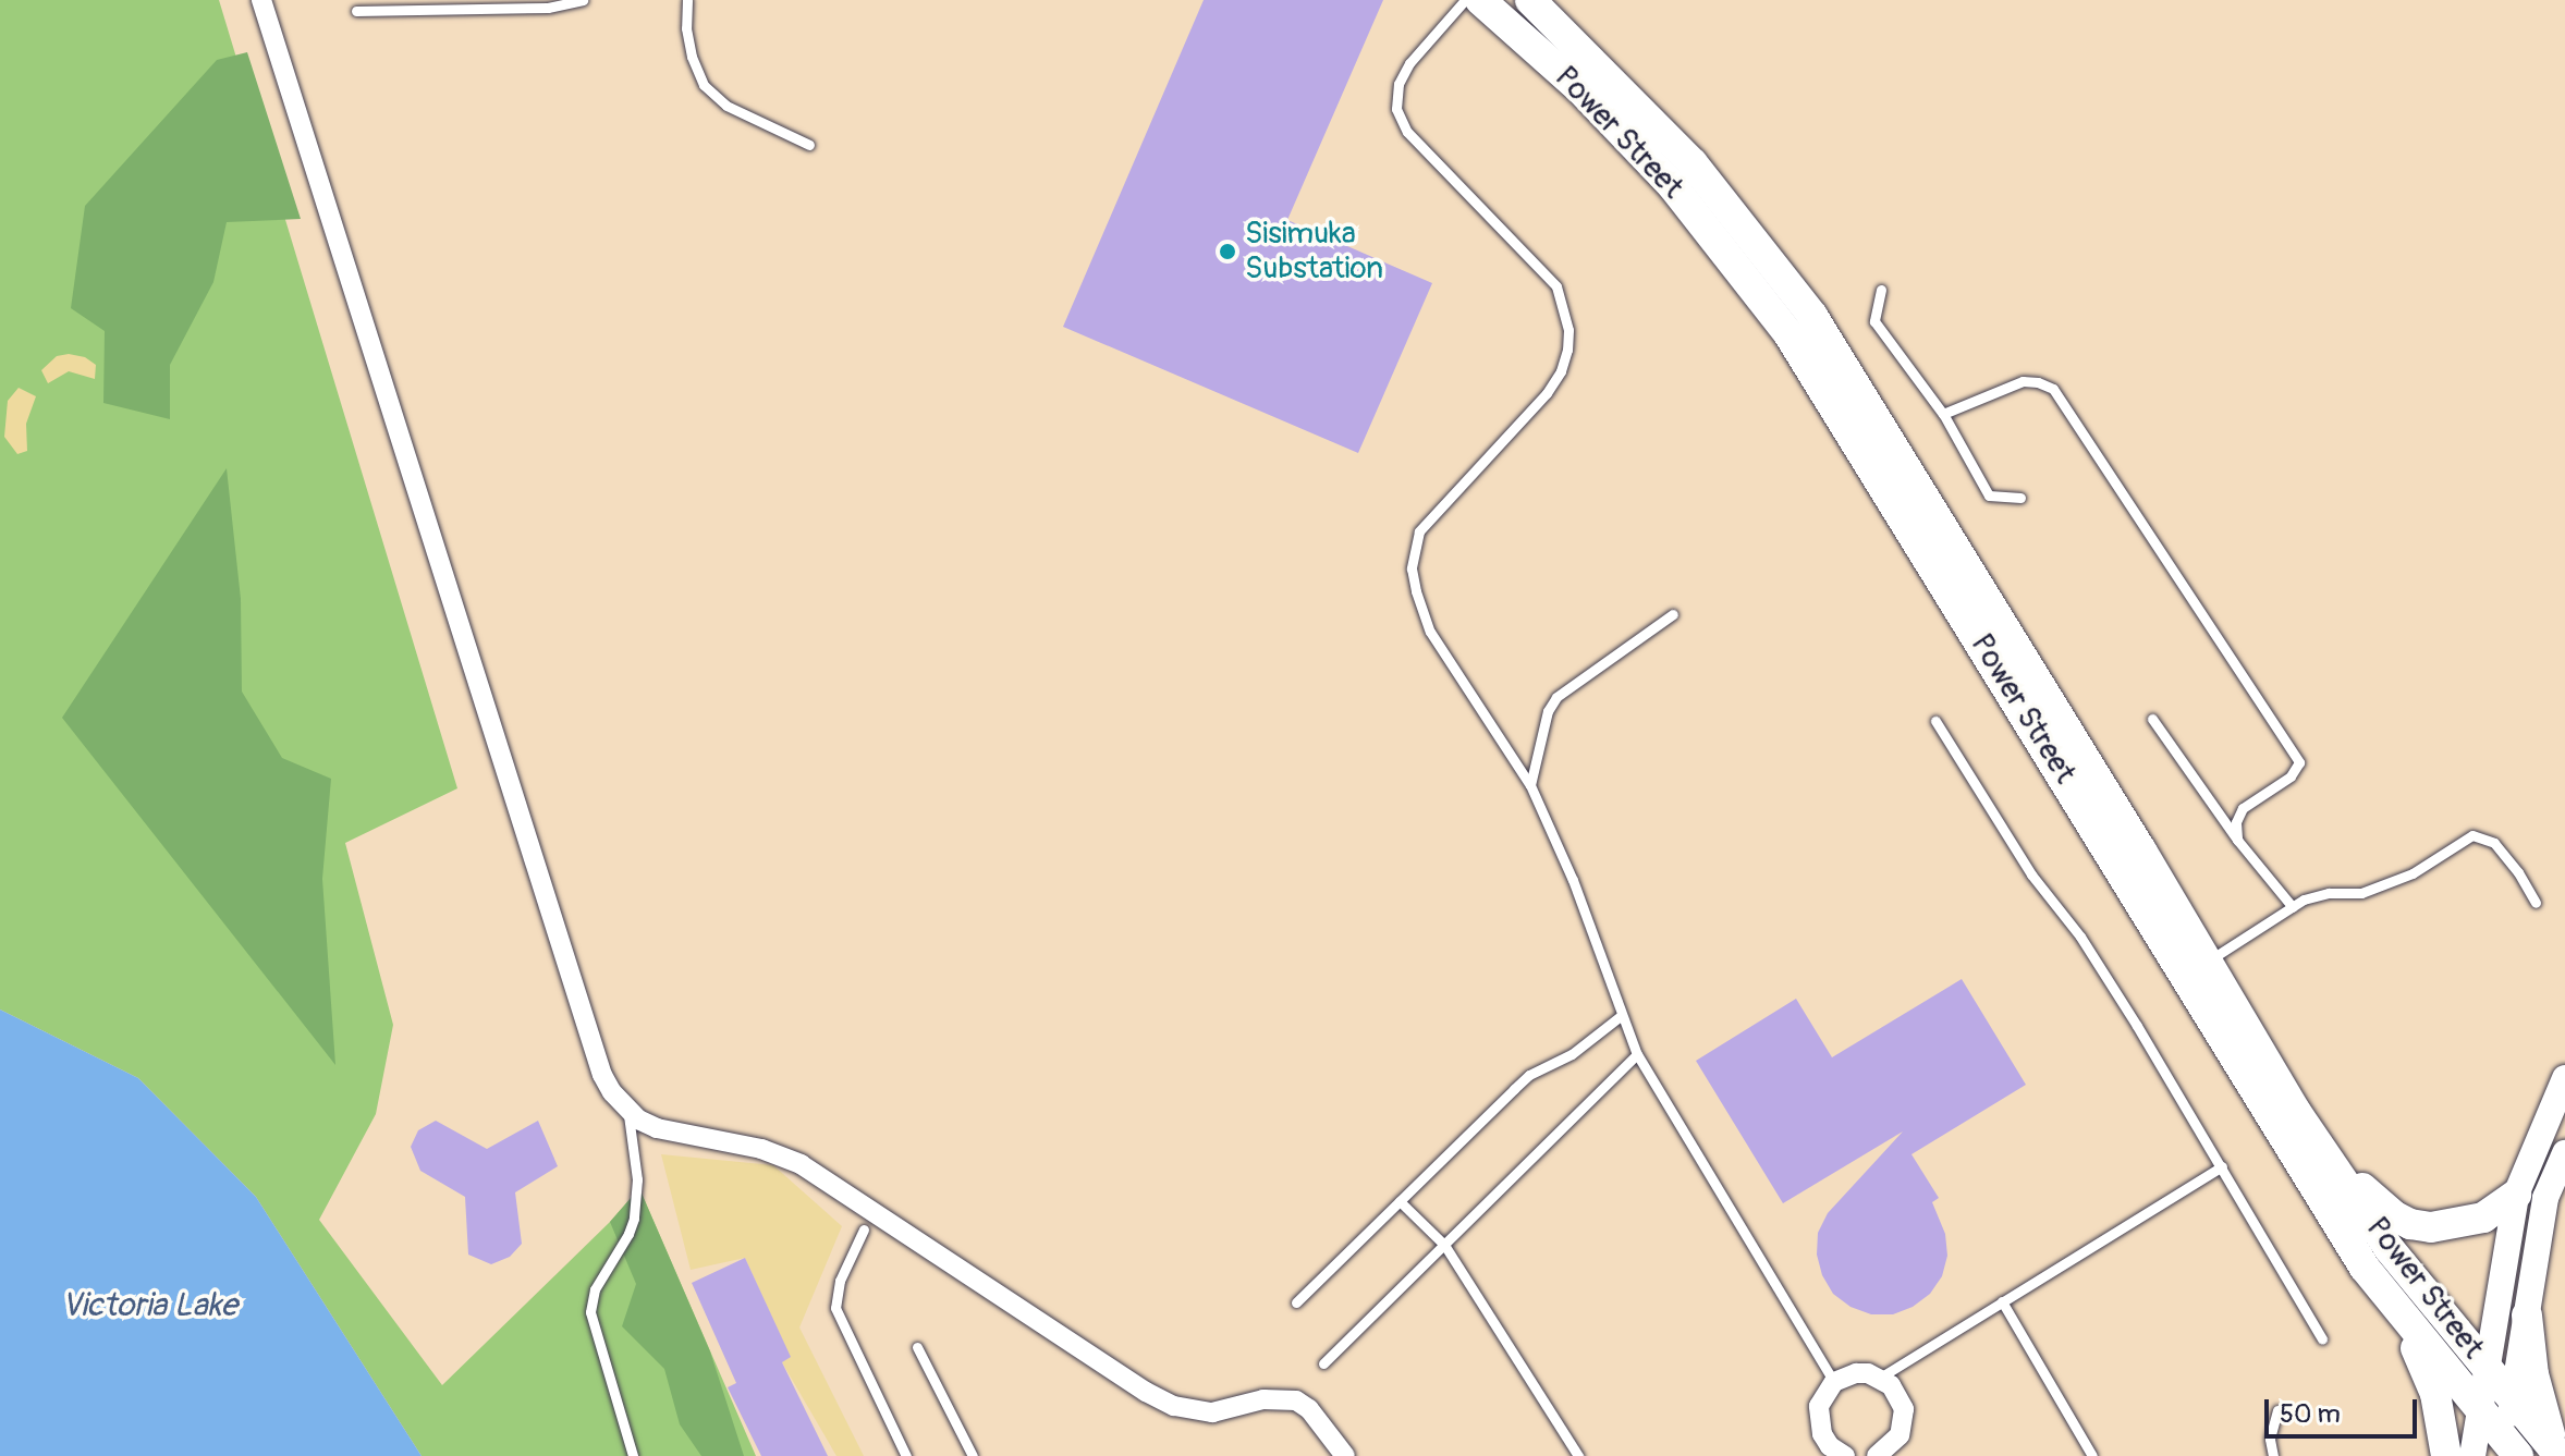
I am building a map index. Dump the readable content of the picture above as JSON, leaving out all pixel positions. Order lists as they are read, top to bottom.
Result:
{
  "streets": {
    "main road": ["Power Street"]
  },
  "water": ["Victoria Lake"],
  "places": ["Sisimuka Substation"],
  "scale_bar": "50 m"
}
